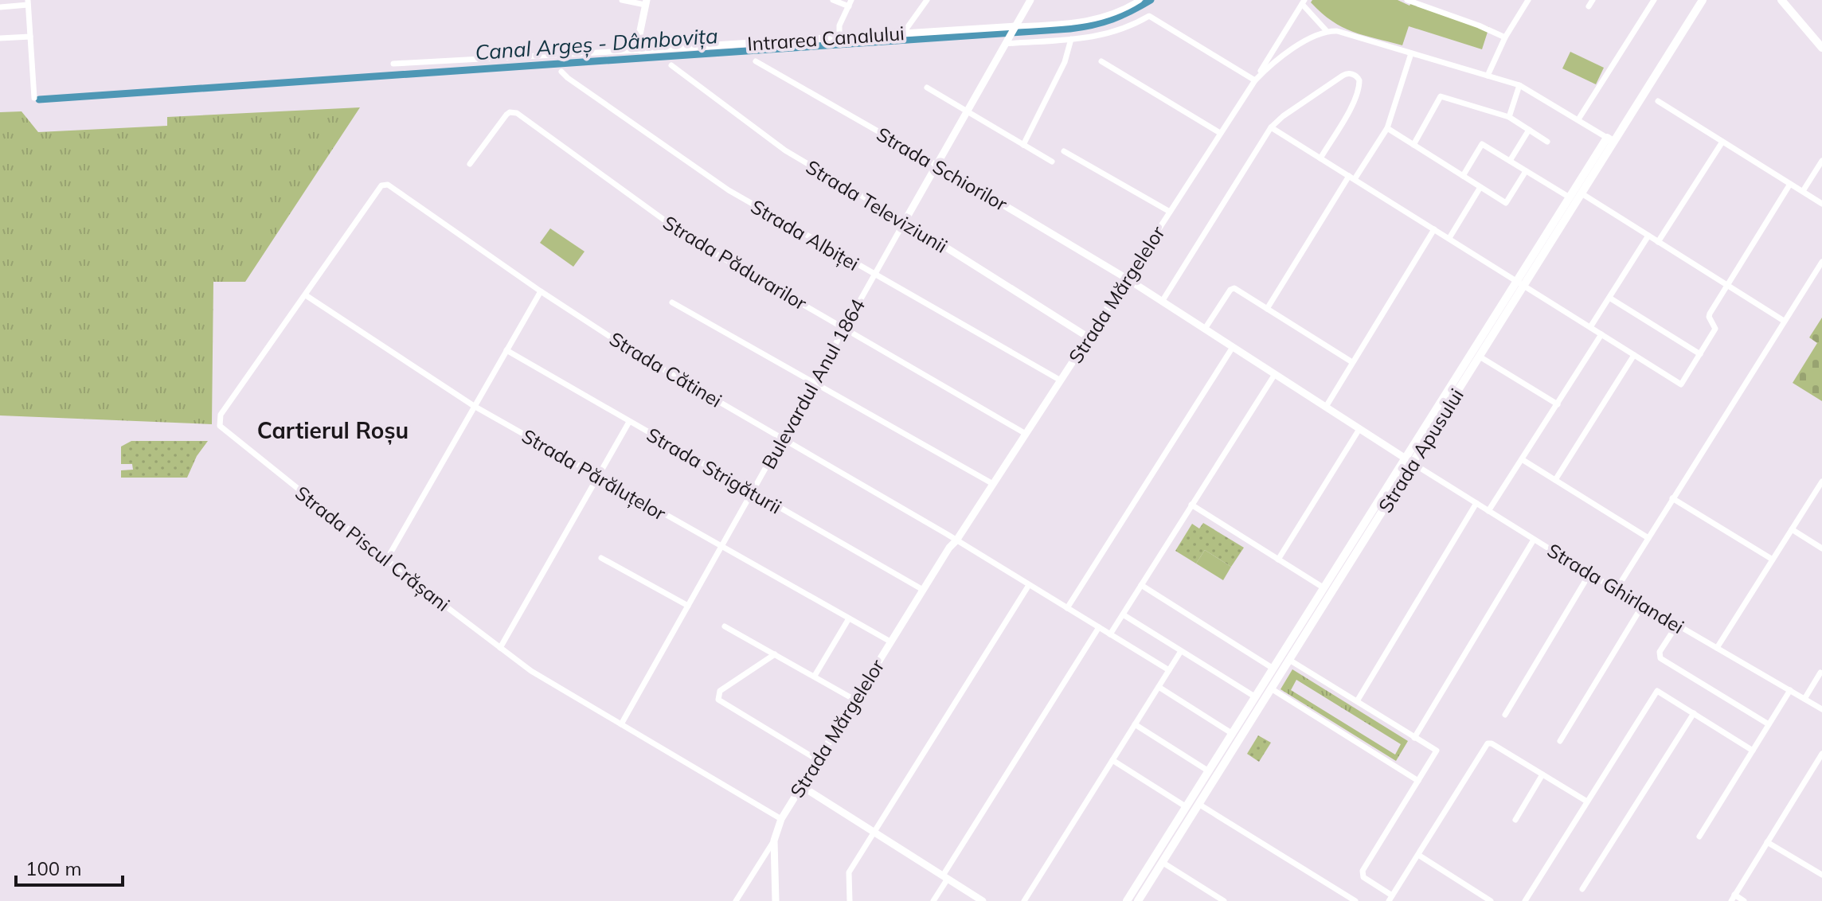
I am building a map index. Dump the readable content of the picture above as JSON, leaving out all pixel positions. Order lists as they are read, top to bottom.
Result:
{
  "streets": {
    "main road": ["Strada Apusului"],
    "street": [
      "Intrarea Canalului",
      "Strada Schiorilor",
      "Strada Televiziunii",
      "Strada Albiței",
      "Strada Pădurarilor",
      "Strada Mărgelelor",
      "Strada Cătinei",
      "Bulevardul Anul 1864",
      "Strada Strigăturii",
      "Strada Părăluțelor",
      "Strada Piscul Crășani",
      "Strada Ghirlandei"
    ]
  },
  "crossings": [
    ["Intrarea Canalului", "Bulevardul Anul 1864"],
    ["Strada Schiorilor", "Strada Mărgelelor"],
    ["Strada Schiorilor", "Bulevardul Anul 1864"],
    ["Strada Schiorilor", "Strada Ghirlandei"],
    ["Strada Televiziunii", "Strada Mărgelelor"],
    ["Strada Televiziunii", "Bulevardul Anul 1864"],
    ["Strada Albiței", "Strada Mărgelelor"],
    ["Strada Albiței", "Bulevardul Anul 1864"],
    ["Strada Pădurarilor", "Strada Mărgelelor"],
    ["Strada Pădurarilor", "Bulevardul Anul 1864"],
    ["Strada Mărgelelor", "Strada Cătinei"],
    ["Strada Mărgelelor", "Strada Strigăturii"],
    ["Strada Mărgelelor", "Strada Părăluțelor"],
    ["Strada Mărgelelor", "Strada Piscul Crășani"],
    ["Strada Mărgelelor", "Strada Ghirlandei"],
    ["Strada Cătinei", "Bulevardul Anul 1864"],
    ["Strada Cătinei", "Strada Piscul Crășani"],
    ["Bulevardul Anul 1864", "Strada Strigăturii"],
    ["Bulevardul Anul 1864", "Strada Părăluțelor"],
    ["Bulevardul Anul 1864", "Strada Piscul Crășani"],
    ["Strada Apusului", "Strada Ghirlandei"],
    ["Strada Părăluțelor", "Strada Piscul Crășani"]
  ],
  "districts": ["Cartierul Roșu"],
  "water": ["Canal Argeș - Dâmbovița"],
  "scale_bar": "100 m"
}
